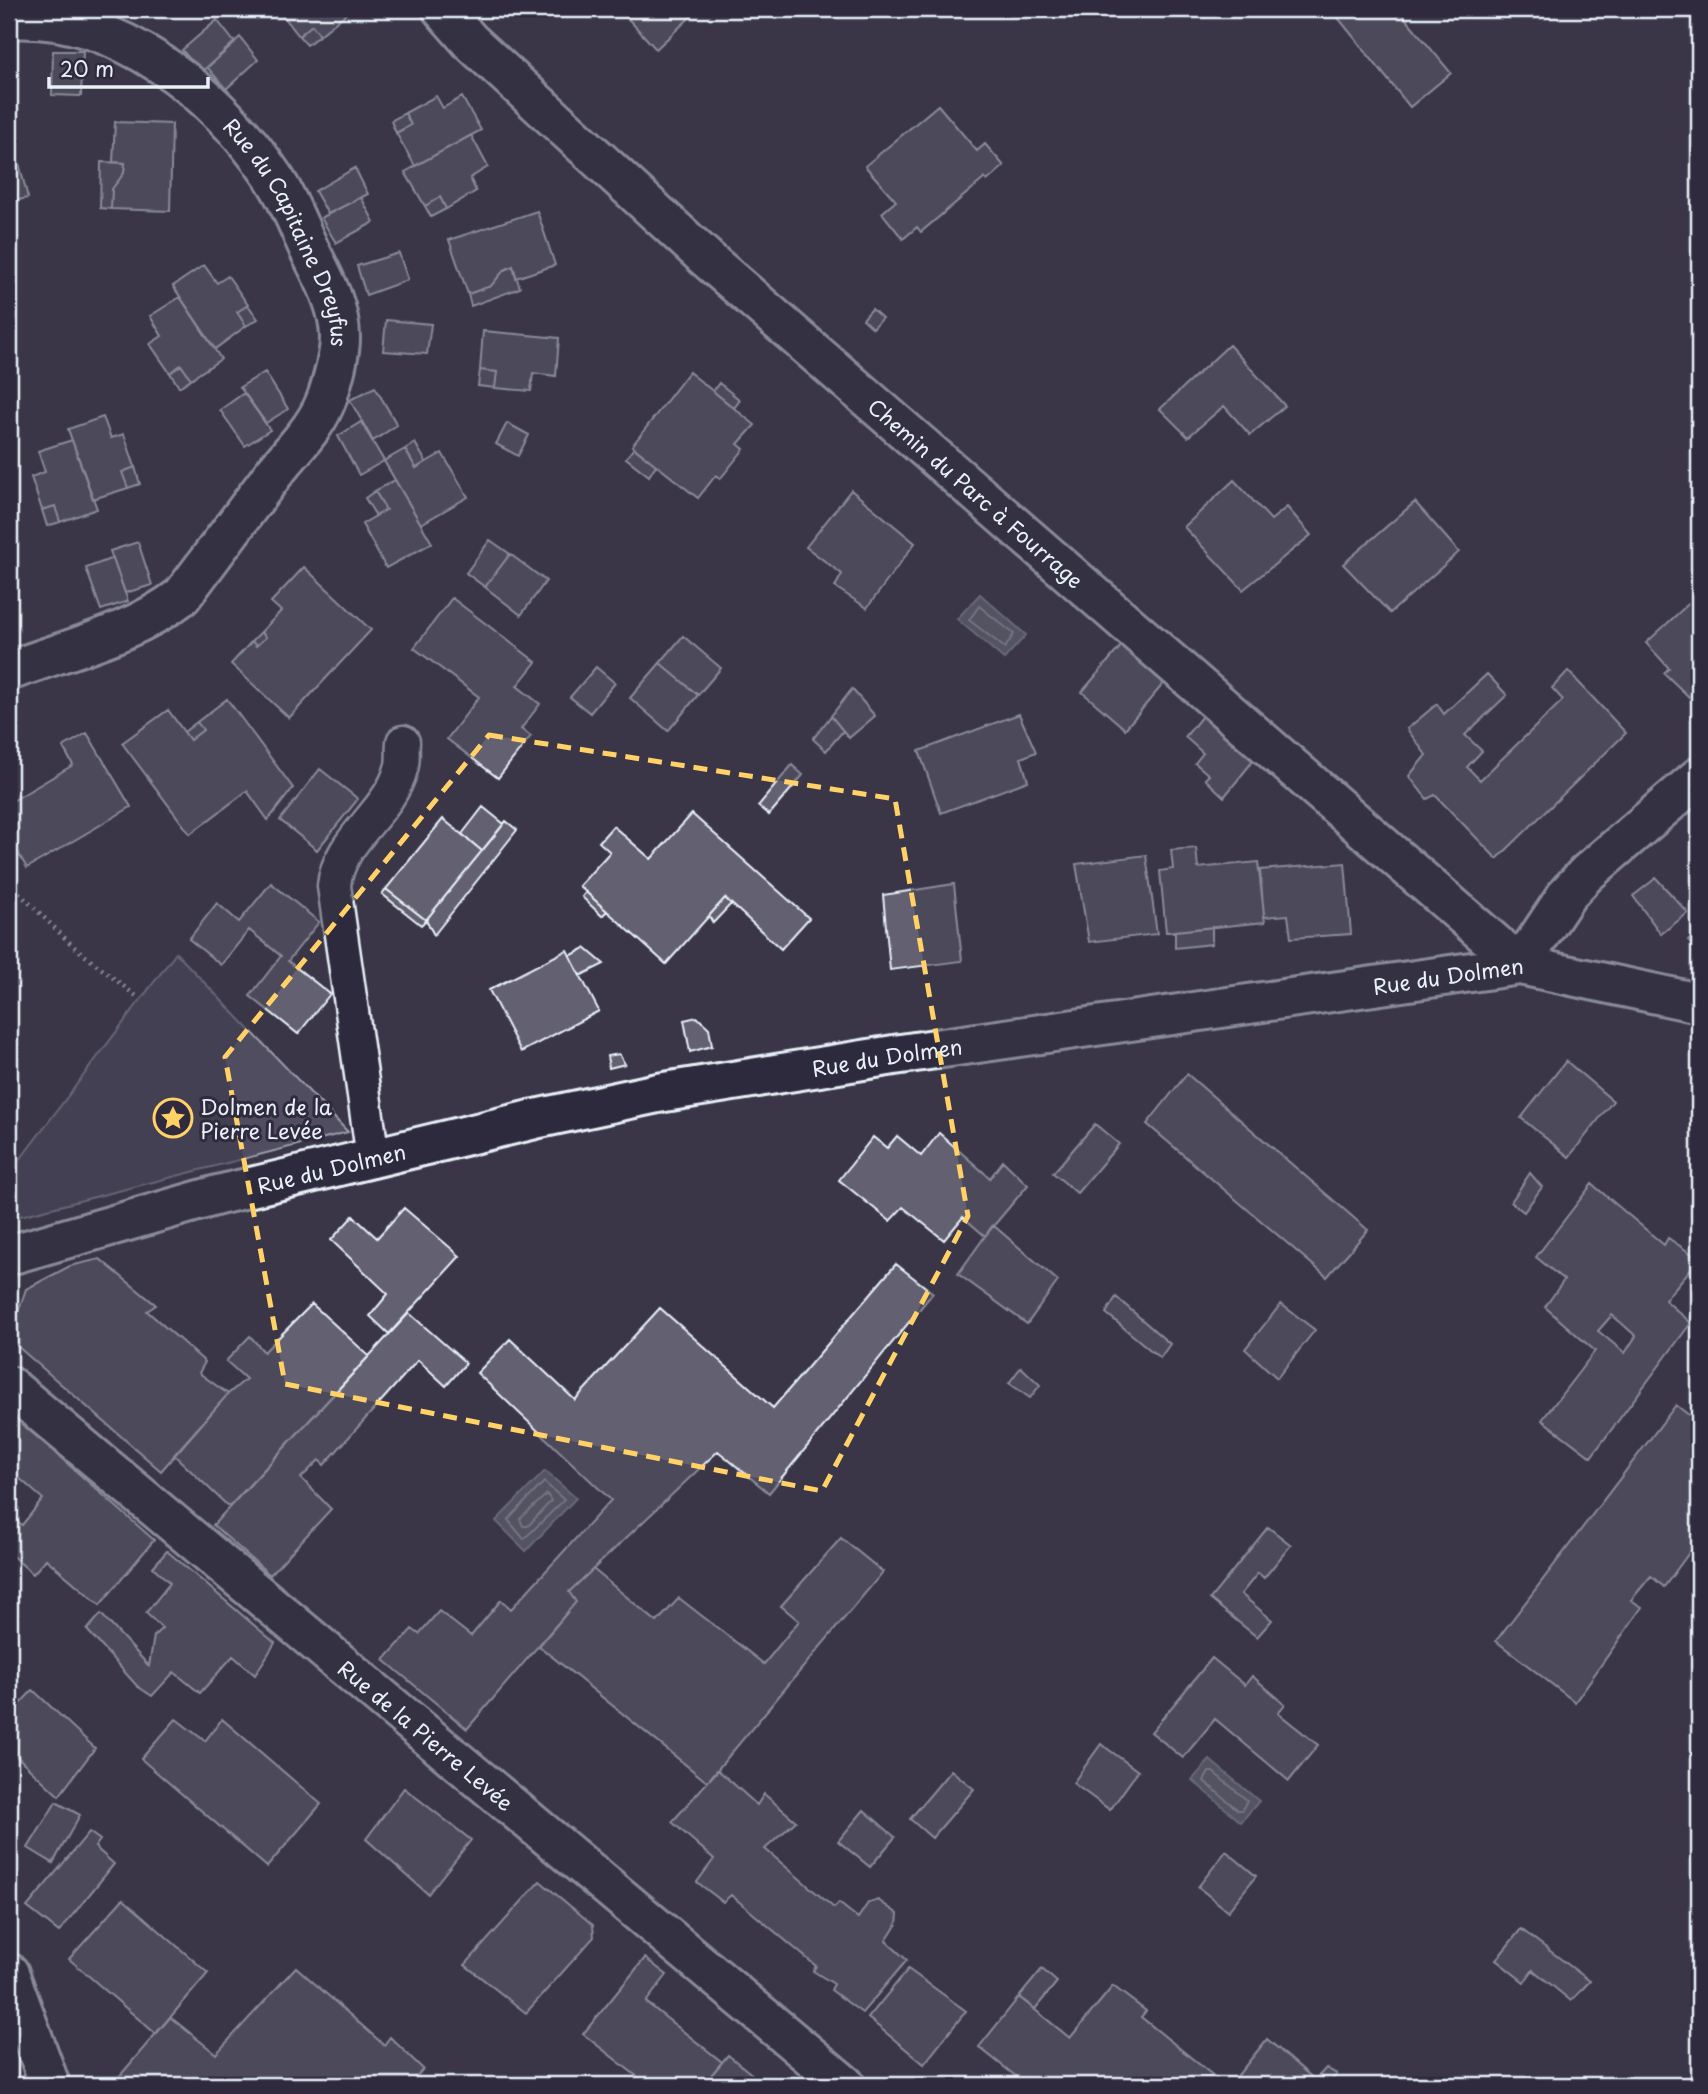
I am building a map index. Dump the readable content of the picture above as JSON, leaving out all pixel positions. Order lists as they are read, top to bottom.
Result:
{
  "streets": {
    "street": [
      "Rue du Capitaine Dreyfus",
      "Chemin du Parc à Fourrage",
      "Rue du Dolmen",
      "Rue de la Pierre Levée"
    ]
  },
  "crossings": [
    ["Chemin du Parc à Fourrage", "Rue du Dolmen"]
  ],
  "places": {
    "place": ["Dolmen de la Pierre Levée"]
  },
  "scale_bar": "20 m"
}
